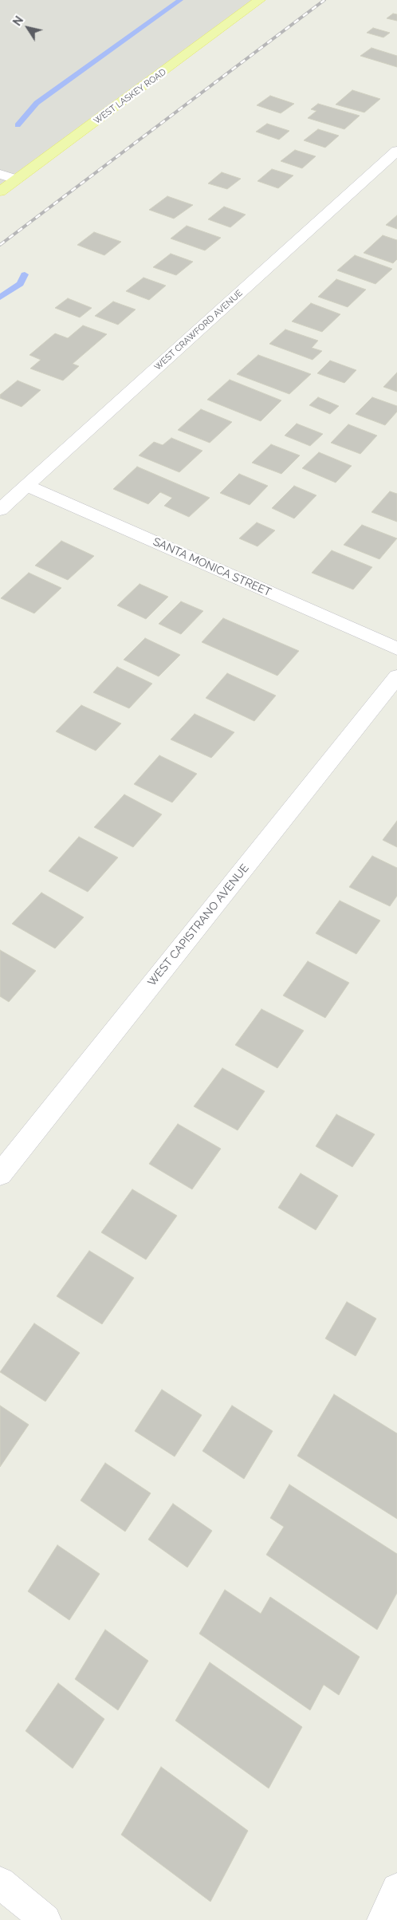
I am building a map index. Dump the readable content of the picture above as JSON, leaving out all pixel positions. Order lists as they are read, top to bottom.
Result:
{
  "streets": {
    "main road": ["WEST LASKEY ROAD"],
    "street": ["WEST CRAWFORD AVENUE", "SANTA MONICA STREET", "WEST CAPISTRANO AVENUE"]
  },
  "crossings": [
    ["WEST CRAWFORD AVENUE", "SANTA MONICA STREET"]
  ],
  "north": "top left"
}
